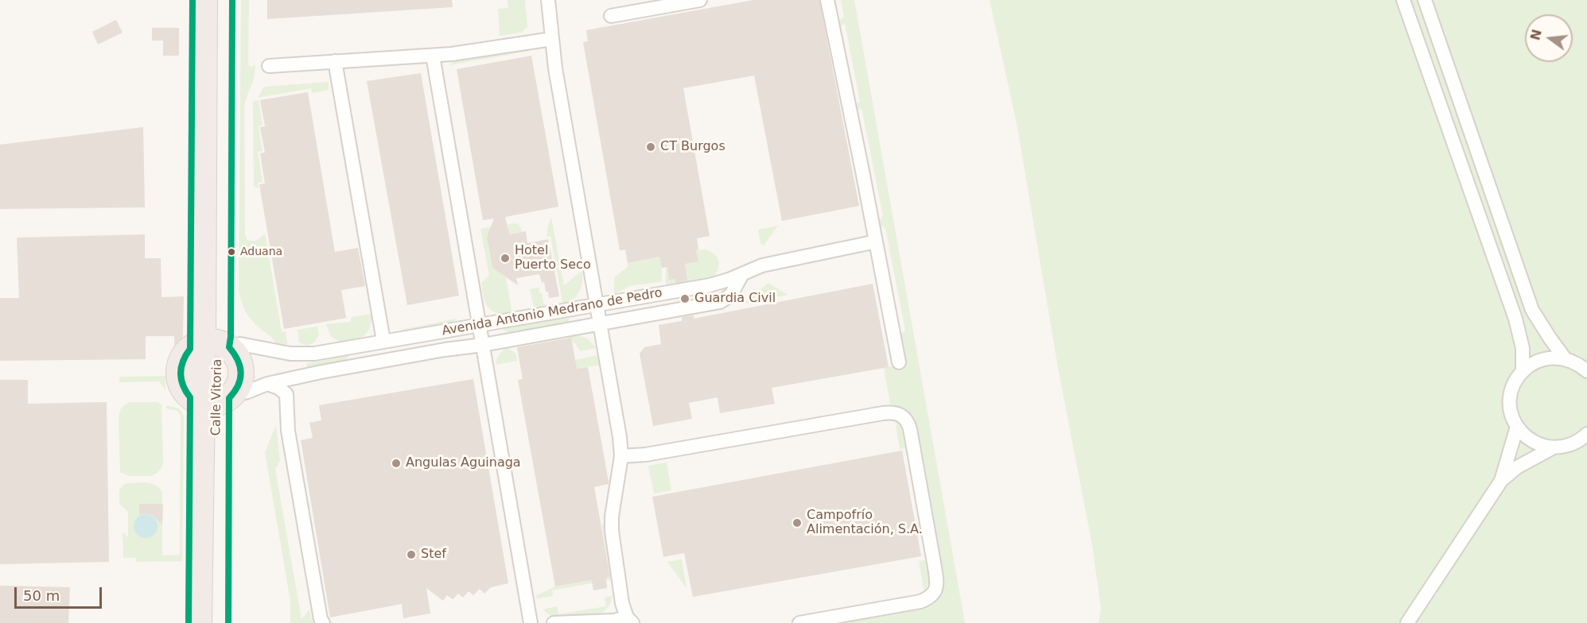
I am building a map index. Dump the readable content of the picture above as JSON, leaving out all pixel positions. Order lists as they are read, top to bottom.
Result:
{
  "streets": {
    "highway": ["Calle Vitoria"],
    "street": ["Avenida Antonio Medrano de Pedro"]
  },
  "crossings": [
    ["Avenida Antonio Medrano de Pedro", "Calle Vitoria"]
  ],
  "places": [
    "CT Burgos",
    "Aduana",
    "Hotel Puerto Seco",
    "Guardia Civil",
    "Angulas Aguinaga",
    "Campofrío Alimentación, S.A.",
    "Stef"
  ],
  "scale_bar": "50 m",
  "north": "left"
}
